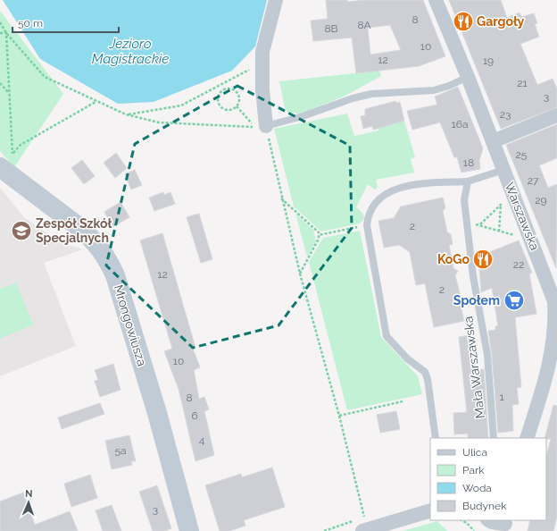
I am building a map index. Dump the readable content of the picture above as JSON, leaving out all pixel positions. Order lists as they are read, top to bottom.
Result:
{
  "streets": {
    "street": ["Warszawska", "Mrongowiusza"],
    "lane": ["Mała Warszawska"]
  },
  "water": ["Jezioro Magistrackie"],
  "places": {
    "restaurant": ["Gargoły", "KoGo"],
    "school or university": ["Zespół Szkół Specjalnych"],
    "supermarket": ["Społem"]
  },
  "house_numbers": [
    "8",
    "8A",
    "8B",
    "10",
    "12",
    "19",
    "21",
    "3",
    "23",
    "16a",
    "25",
    "18",
    "27",
    "29",
    "2",
    "22",
    "12",
    "2",
    "10",
    "1",
    "8",
    "6",
    "4",
    "5a",
    "3"
  ],
  "legend": [
    "Ulica",
    "Park",
    "Woda",
    "Budynek"
  ],
  "scale_bar": "50 m",
  "north": "top"
}
